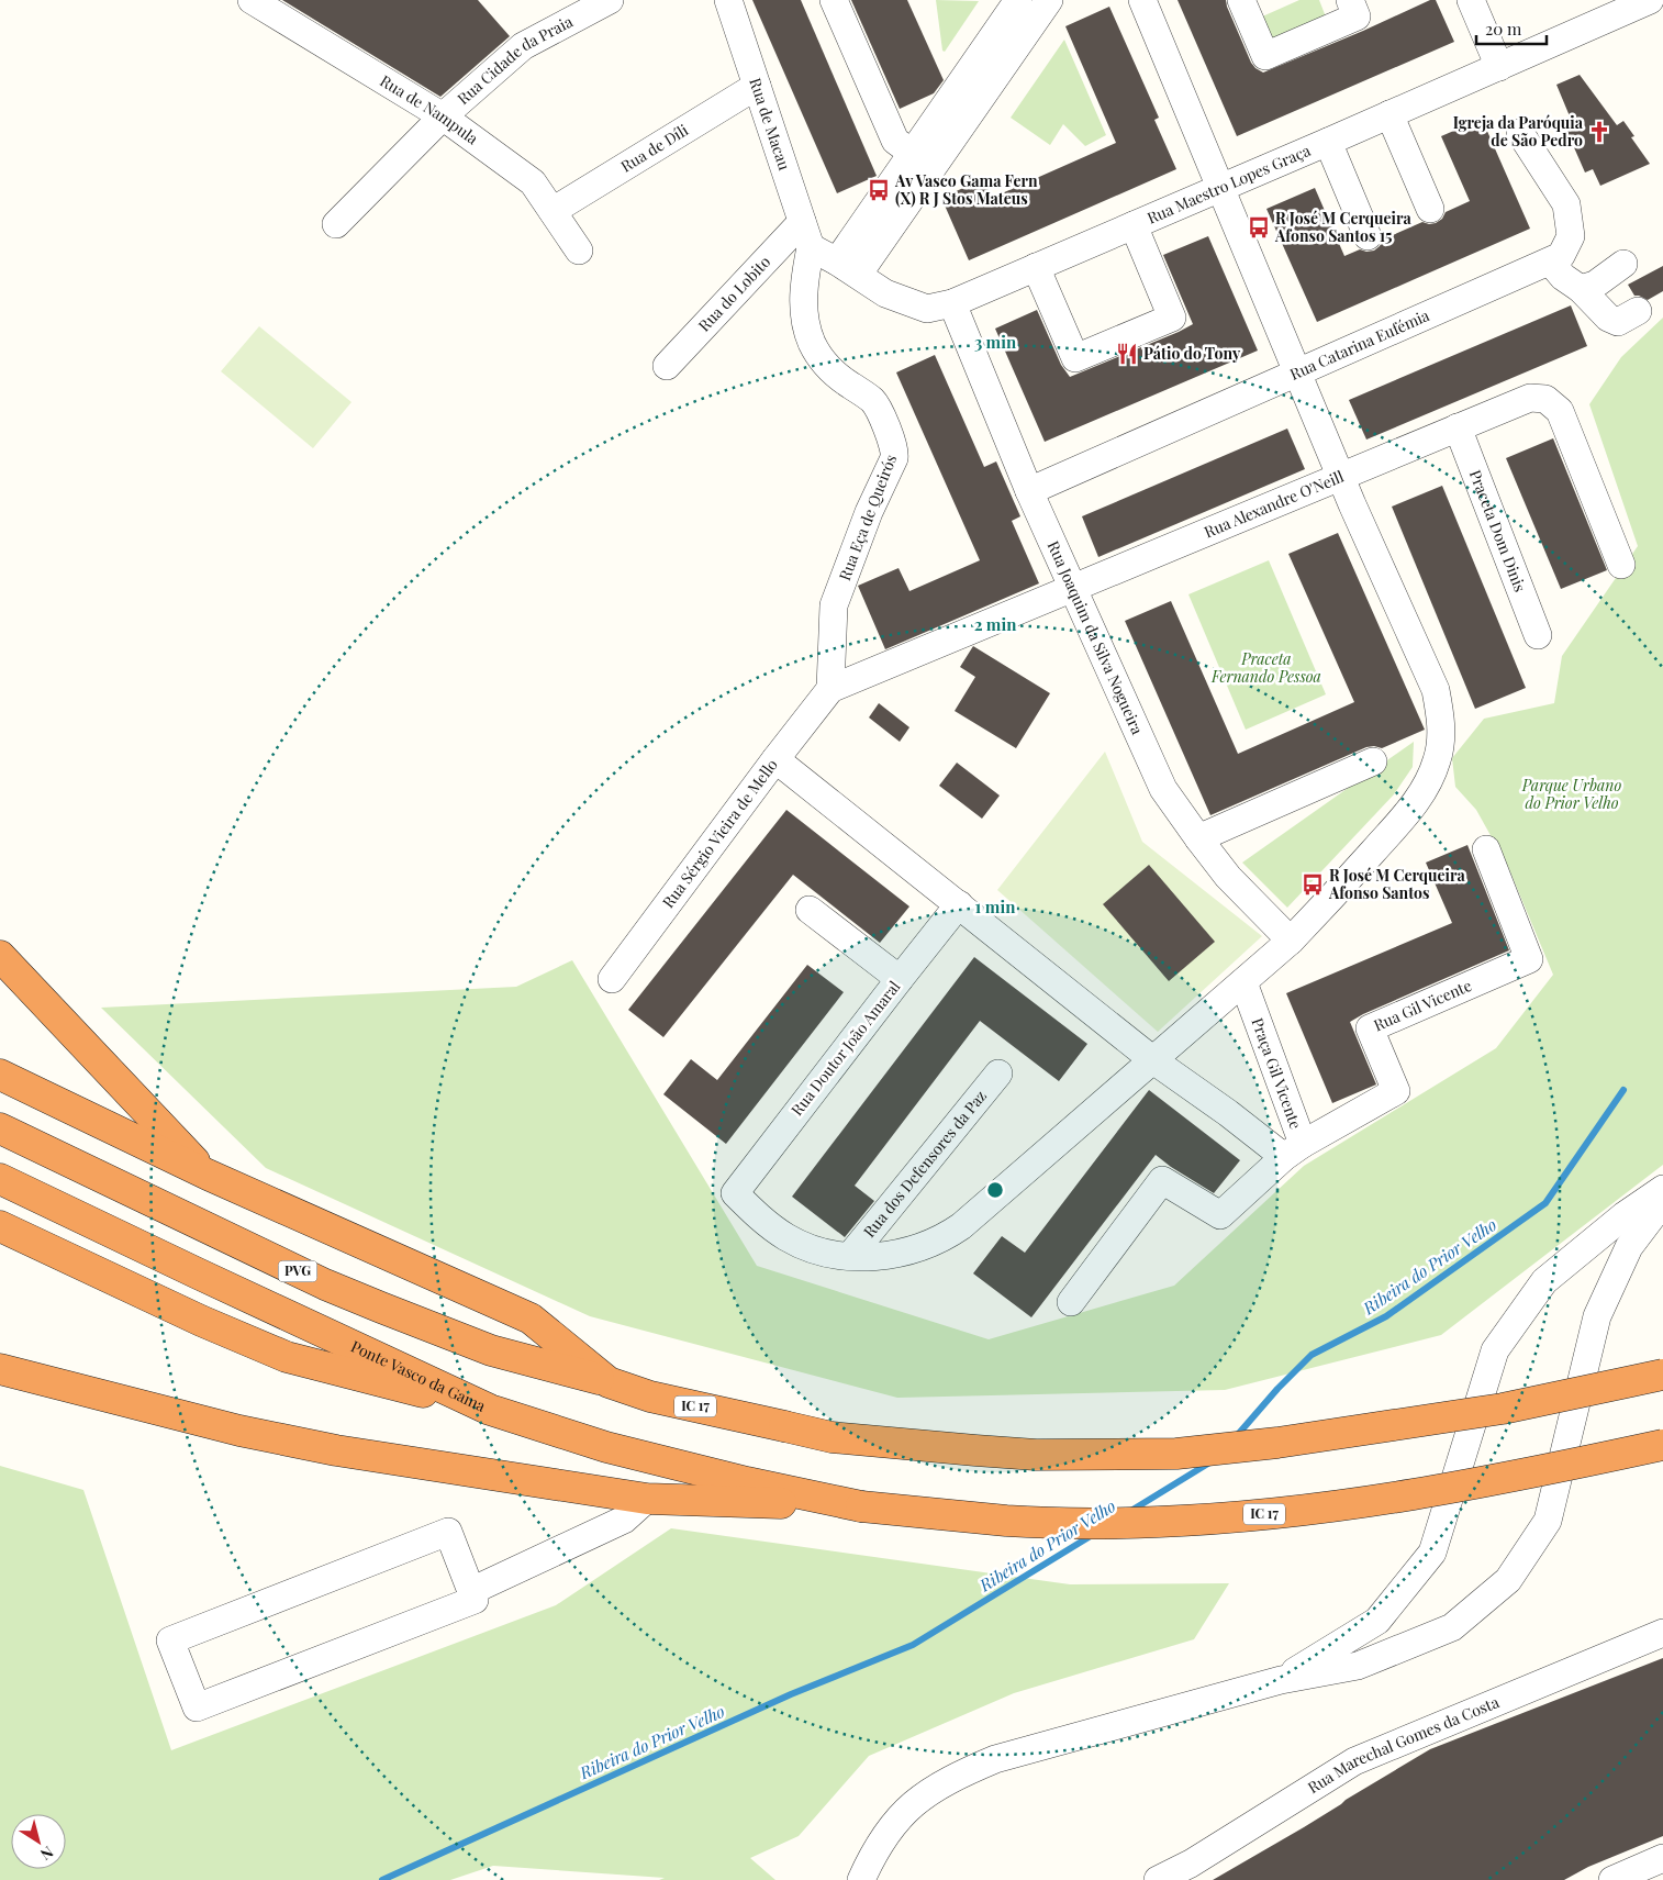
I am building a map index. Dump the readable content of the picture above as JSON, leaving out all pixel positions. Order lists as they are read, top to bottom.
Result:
{
  "streets": {
    "highway": ["PVG", "Ponte Vasco da Gama", "IC 17"],
    "street": [
      "Rua Cidade da Praia",
      "Rua de Nampula",
      "Rua de Macau",
      "Rua de Díli",
      "Rua Maestro Lopes Graça",
      "Rua do Lobito",
      "Rua Catarina Eufémia",
      "Rua Alexandre O'Neill",
      "Rua Eça de Queirós",
      "Praceta Dom Dinis",
      "Rua Joaquim da Silva Nogueira",
      "Rua Sérgio Vieira de Mello",
      "Rua Gil Vicente",
      "Rua Doutor João Amaral",
      "Praça Gil Vicente",
      "Rua dos Defensores da Paz",
      "Rua Marechal Gomes da Costa"
    ]
  },
  "crossings": [
    ["Rua Cidade da Praia", "Rua de Nampula"],
    ["Rua de Nampula", "Rua de Díli"],
    ["Rua de Macau", "Rua de Díli"],
    ["Rua de Macau", "Rua Maestro Lopes Graça"],
    ["Rua de Macau", "Rua do Lobito"],
    ["Rua de Macau", "Rua Eça de Queirós"],
    ["Rua Maestro Lopes Graça", "Rua Eça de Queirós"],
    ["Rua Maestro Lopes Graça", "Rua Joaquim da Silva Nogueira"],
    ["Rua Catarina Eufémia", "Rua Joaquim da Silva Nogueira"],
    ["Rua Alexandre O'Neill", "Rua Eça de Queirós"],
    ["Rua Alexandre O'Neill", "Praceta Dom Dinis"],
    ["Rua Alexandre O'Neill", "Rua Joaquim da Silva Nogueira"],
    ["Rua Alexandre O'Neill", "Rua Sérgio Vieira de Mello"],
    ["Rua Eça de Queirós", "Rua Sérgio Vieira de Mello"],
    ["Rua Sérgio Vieira de Mello", "Praça Gil Vicente"],
    ["Rua Gil Vicente", "Praça Gil Vicente"],
    ["Rua Doutor João Amaral", "Praça Gil Vicente"],
    ["Rua Doutor João Amaral", "Rua dos Defensores da Paz"],
    ["PVG", "IC 17"],
    ["Ponte Vasco da Gama", "IC 17"]
  ],
  "water": ["Ribeira do Prior Velho"],
  "parks": ["Praceta Fernando Pessoa", "Parque Urbano do Prior Velho"],
  "places": {
    "church": ["Igreja da Paróquia de São Pedro"],
    "bus stop": ["Av Vasco Gama Fern (X) R J Stos Mateus", "R José M Cerqueira Afonso Santos 15", "R José M Cerqueira Afonso Santos"],
    "restaurant": ["Pátio do Tony"]
  },
  "scale_bar": "20 m",
  "north": "bottom right",
  "rings": ["3 min", "2 min", "1 min"]
}
